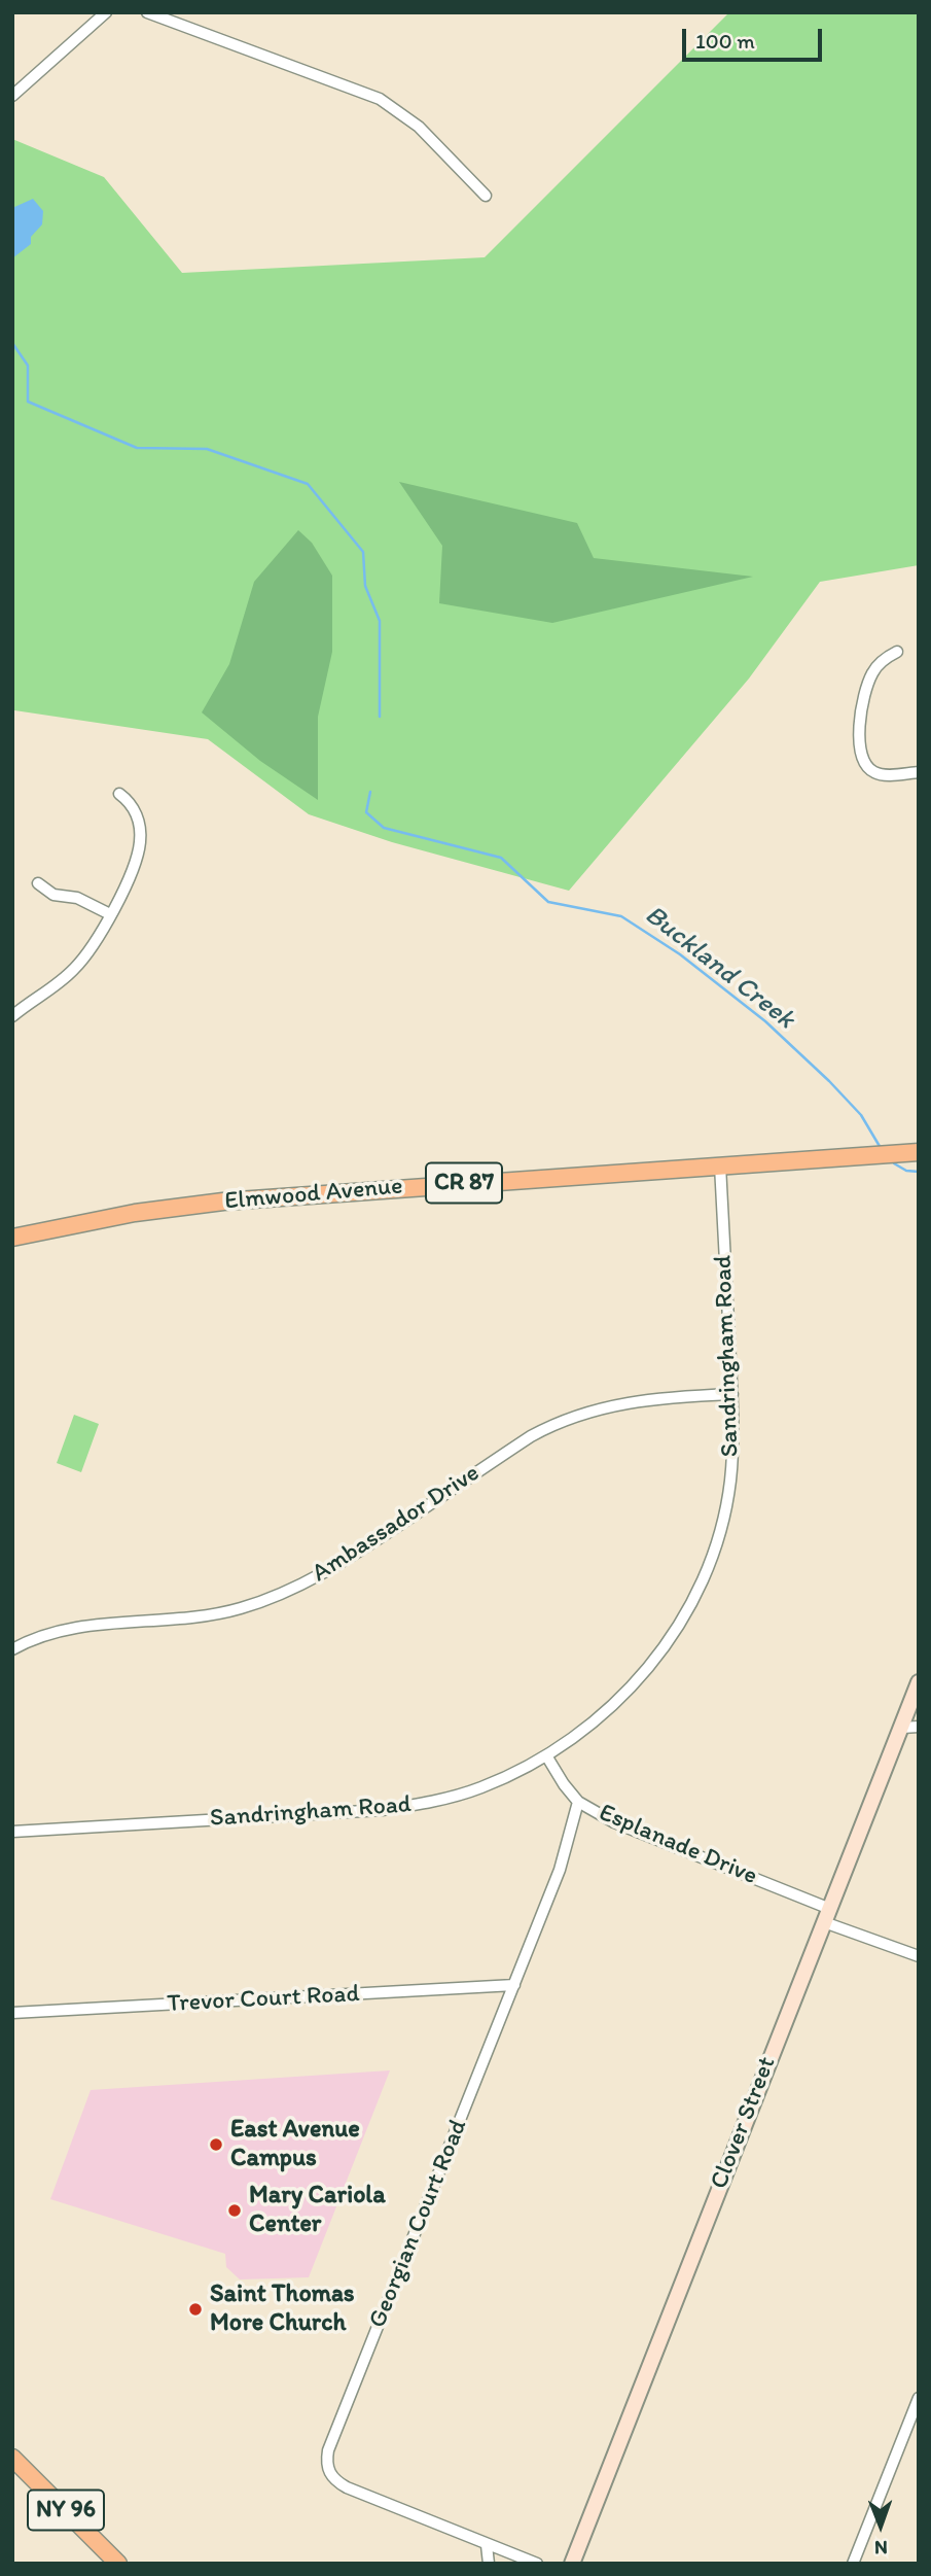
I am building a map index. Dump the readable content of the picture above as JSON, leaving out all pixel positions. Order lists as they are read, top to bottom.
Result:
{
  "streets": {
    "main road": [
      "CR 87",
      "Elmwood Avenue",
      "Clover Street",
      "NY 96"
    ],
    "street": [
      "Sandringham Road",
      "Ambassador Drive",
      "Esplanade Drive",
      "Trevor Court Road",
      "Georgian Court Road"
    ]
  },
  "crossings": [
    ["Elmwood Avenue", "Sandringham Road"],
    ["Sandringham Road", "Ambassador Drive"],
    ["Sandringham Road", "Esplanade Drive"],
    ["Esplanade Drive", "Clover Street"],
    ["Esplanade Drive", "Georgian Court Road"],
    ["Trevor Court Road", "Georgian Court Road"]
  ],
  "water": ["Buckland Creek"],
  "places": ["East Avenue Campus", "Mary Cariola Center", "Saint Thomas More Church"],
  "scale_bar": "100 m",
  "north": "bottom"
}
